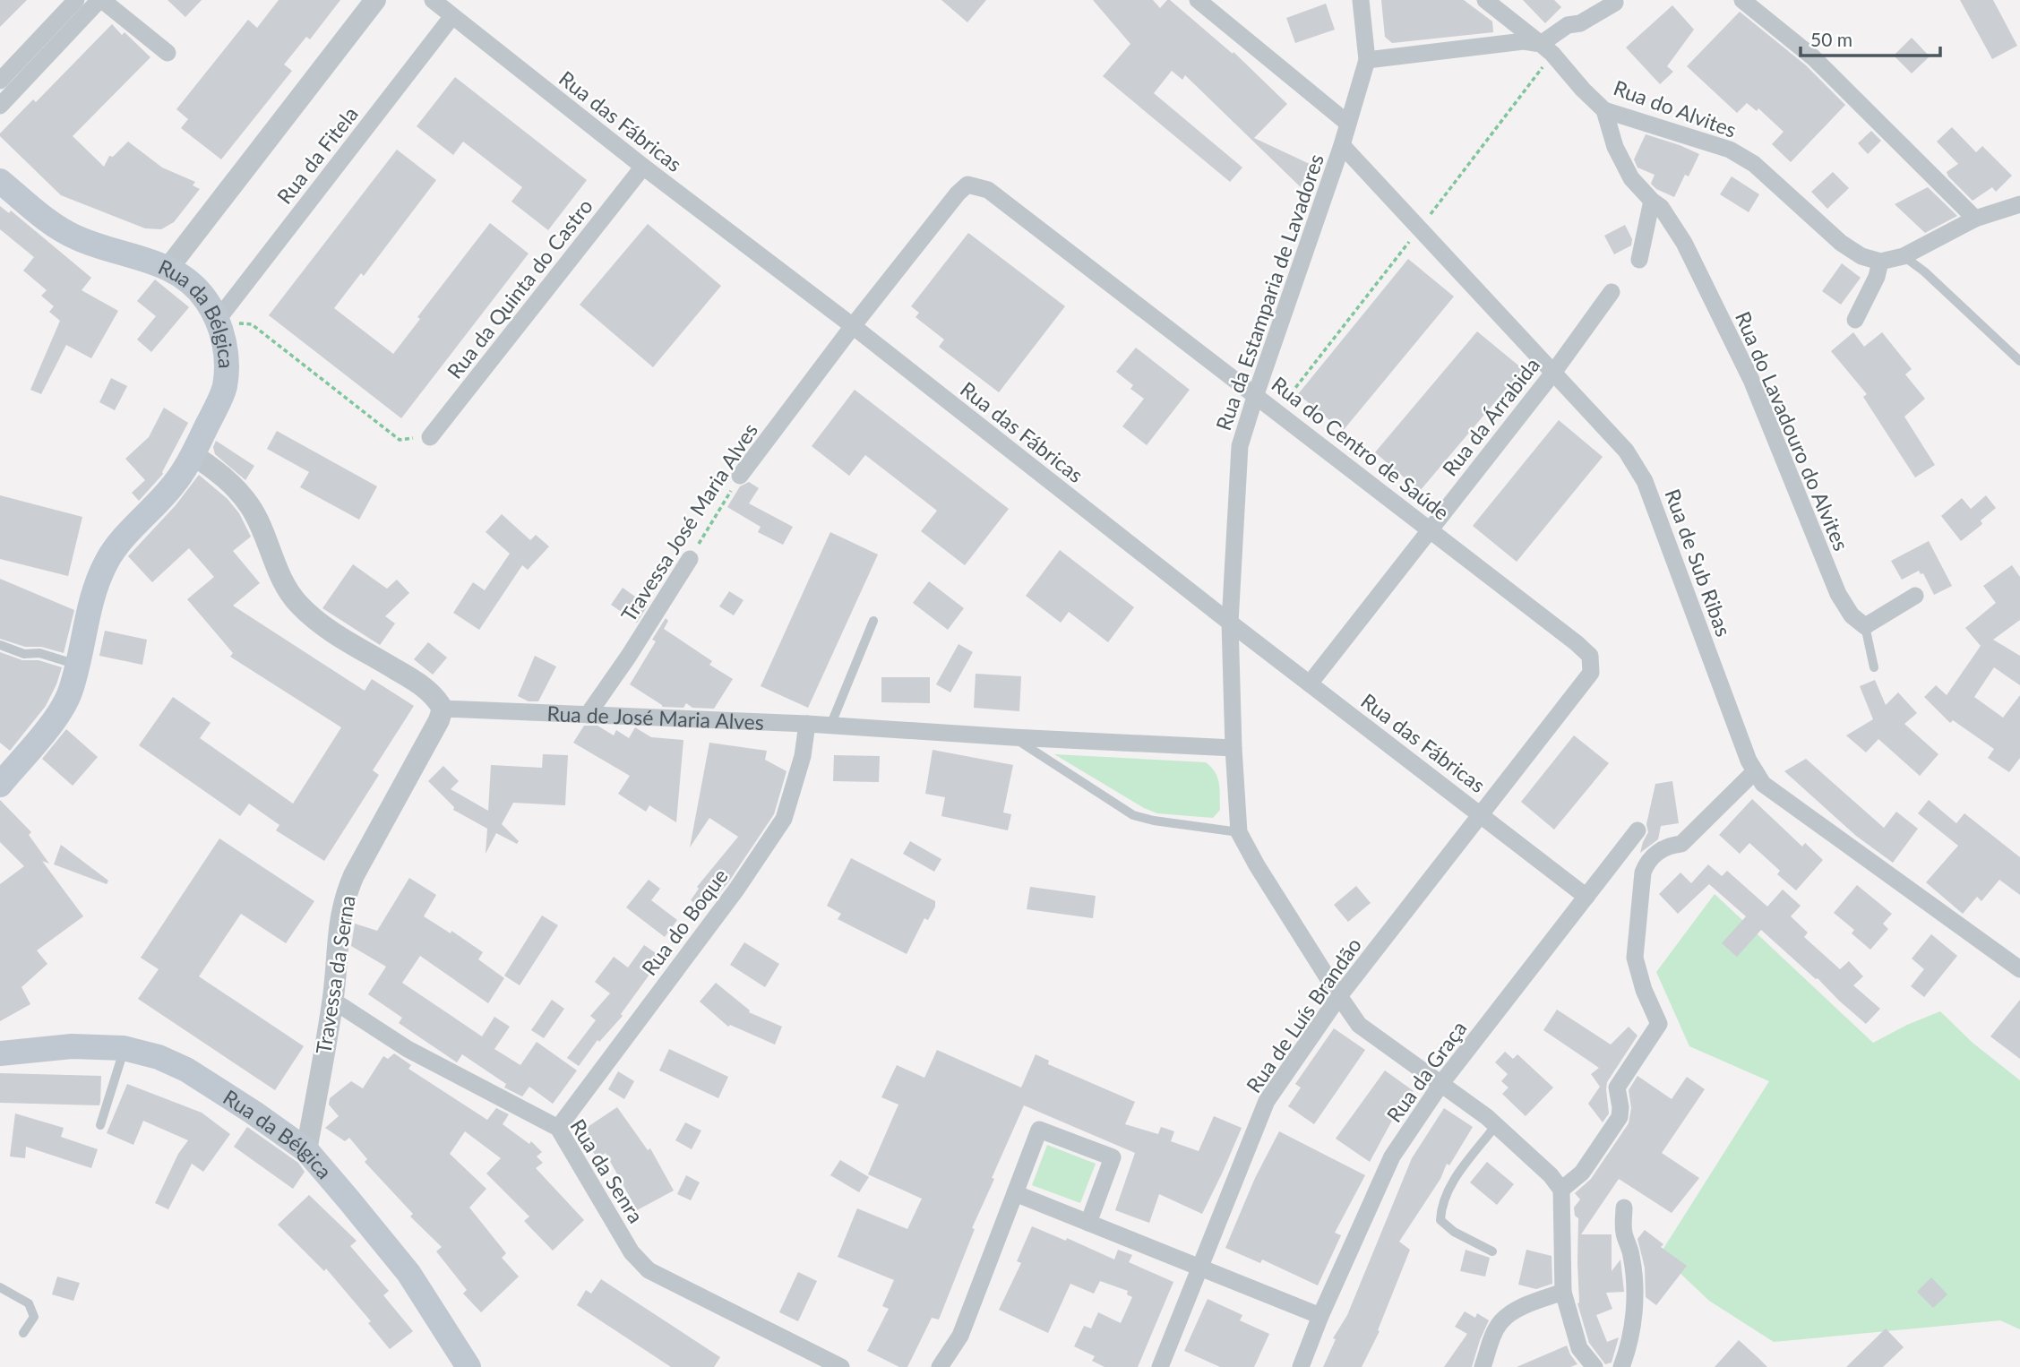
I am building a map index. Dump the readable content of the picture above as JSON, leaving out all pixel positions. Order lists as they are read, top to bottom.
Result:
{
  "streets": {
    "main road": ["Rua da Bélgica"],
    "street": [
      "Rua do Alvites",
      "Rua das Fábricas",
      "Rua da Fitela",
      "Rua da Quinta do Castro",
      "Rua da Estamparia de Lavadores",
      "Rua da Árrabida",
      "Rua do Lavadouro do Alvites",
      "Rua do Centro de Saúde",
      "Travessa José Maria Alves",
      "Rua de Sub Ribas",
      "Rua de José Maria Alves",
      "Rua do Boque",
      "Travessa da Serna",
      "Rua de Luís Brandão",
      "Rua da Graça",
      "Rua da Senra"
    ]
  },
  "crossings": [
    ["Rua do Alvites", "Rua do Lavadouro do Alvites"],
    ["Rua das Fábricas", "Rua da Fitela"],
    ["Rua das Fábricas", "Rua da Quinta do Castro"],
    ["Rua das Fábricas", "Rua da Estamparia de Lavadores"],
    ["Rua das Fábricas", "Rua da Árrabida"],
    ["Rua das Fábricas", "Rua do Centro de Saúde"],
    ["Rua das Fábricas", "Travessa José Maria Alves"],
    ["Rua das Fábricas", "Rua de Luís Brandão"],
    ["Rua das Fábricas", "Rua da Graça"],
    ["Rua da Fitela", "Rua da Bélgica"],
    ["Rua da Estamparia de Lavadores", "Rua do Centro de Saúde"],
    ["Rua da Estamparia de Lavadores", "Rua de Sub Ribas"],
    ["Rua da Estamparia de Lavadores", "Rua de José Maria Alves"],
    ["Rua da Estamparia de Lavadores", "Rua de Luís Brandão"],
    ["Rua da Estamparia de Lavadores", "Rua da Graça"],
    ["Rua da Bélgica", "Travessa da Serna"],
    ["Rua da Árrabida", "Rua do Centro de Saúde"],
    ["Rua da Árrabida", "Rua de Sub Ribas"],
    ["Rua do Centro de Saúde", "Travessa José Maria Alves"],
    ["Rua do Centro de Saúde", "Rua de Luís Brandão"],
    ["Travessa José Maria Alves", "Rua de José Maria Alves"],
    ["Rua de José Maria Alves", "Rua do Boque"],
    ["Rua de José Maria Alves", "Travessa da Serna"],
    ["Rua do Boque", "Rua da Senra"],
    ["Travessa da Serna", "Rua da Senra"]
  ],
  "scale_bar": "50 m"
}
